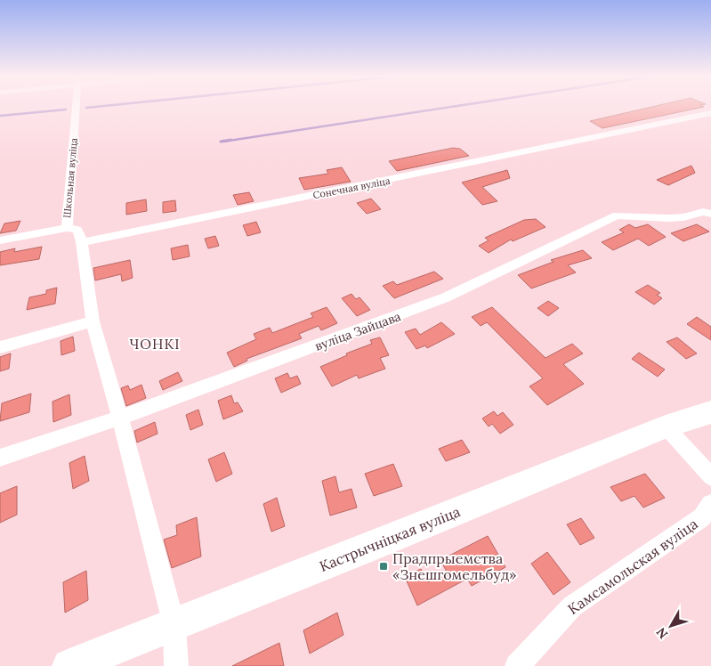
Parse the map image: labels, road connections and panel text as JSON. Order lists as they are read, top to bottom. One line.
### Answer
{"streets":{"street":["Школьная вуліца","Сонечная вуліца","вуліца Зайцава","Кастрычніцкая вуліца","Камсамольская вуліца"]},"districts":["ЧОНКІ"],"places":{"transit":["Прадпрыемства «Знешгомельбуд»"]},"north":"bottom left"}
